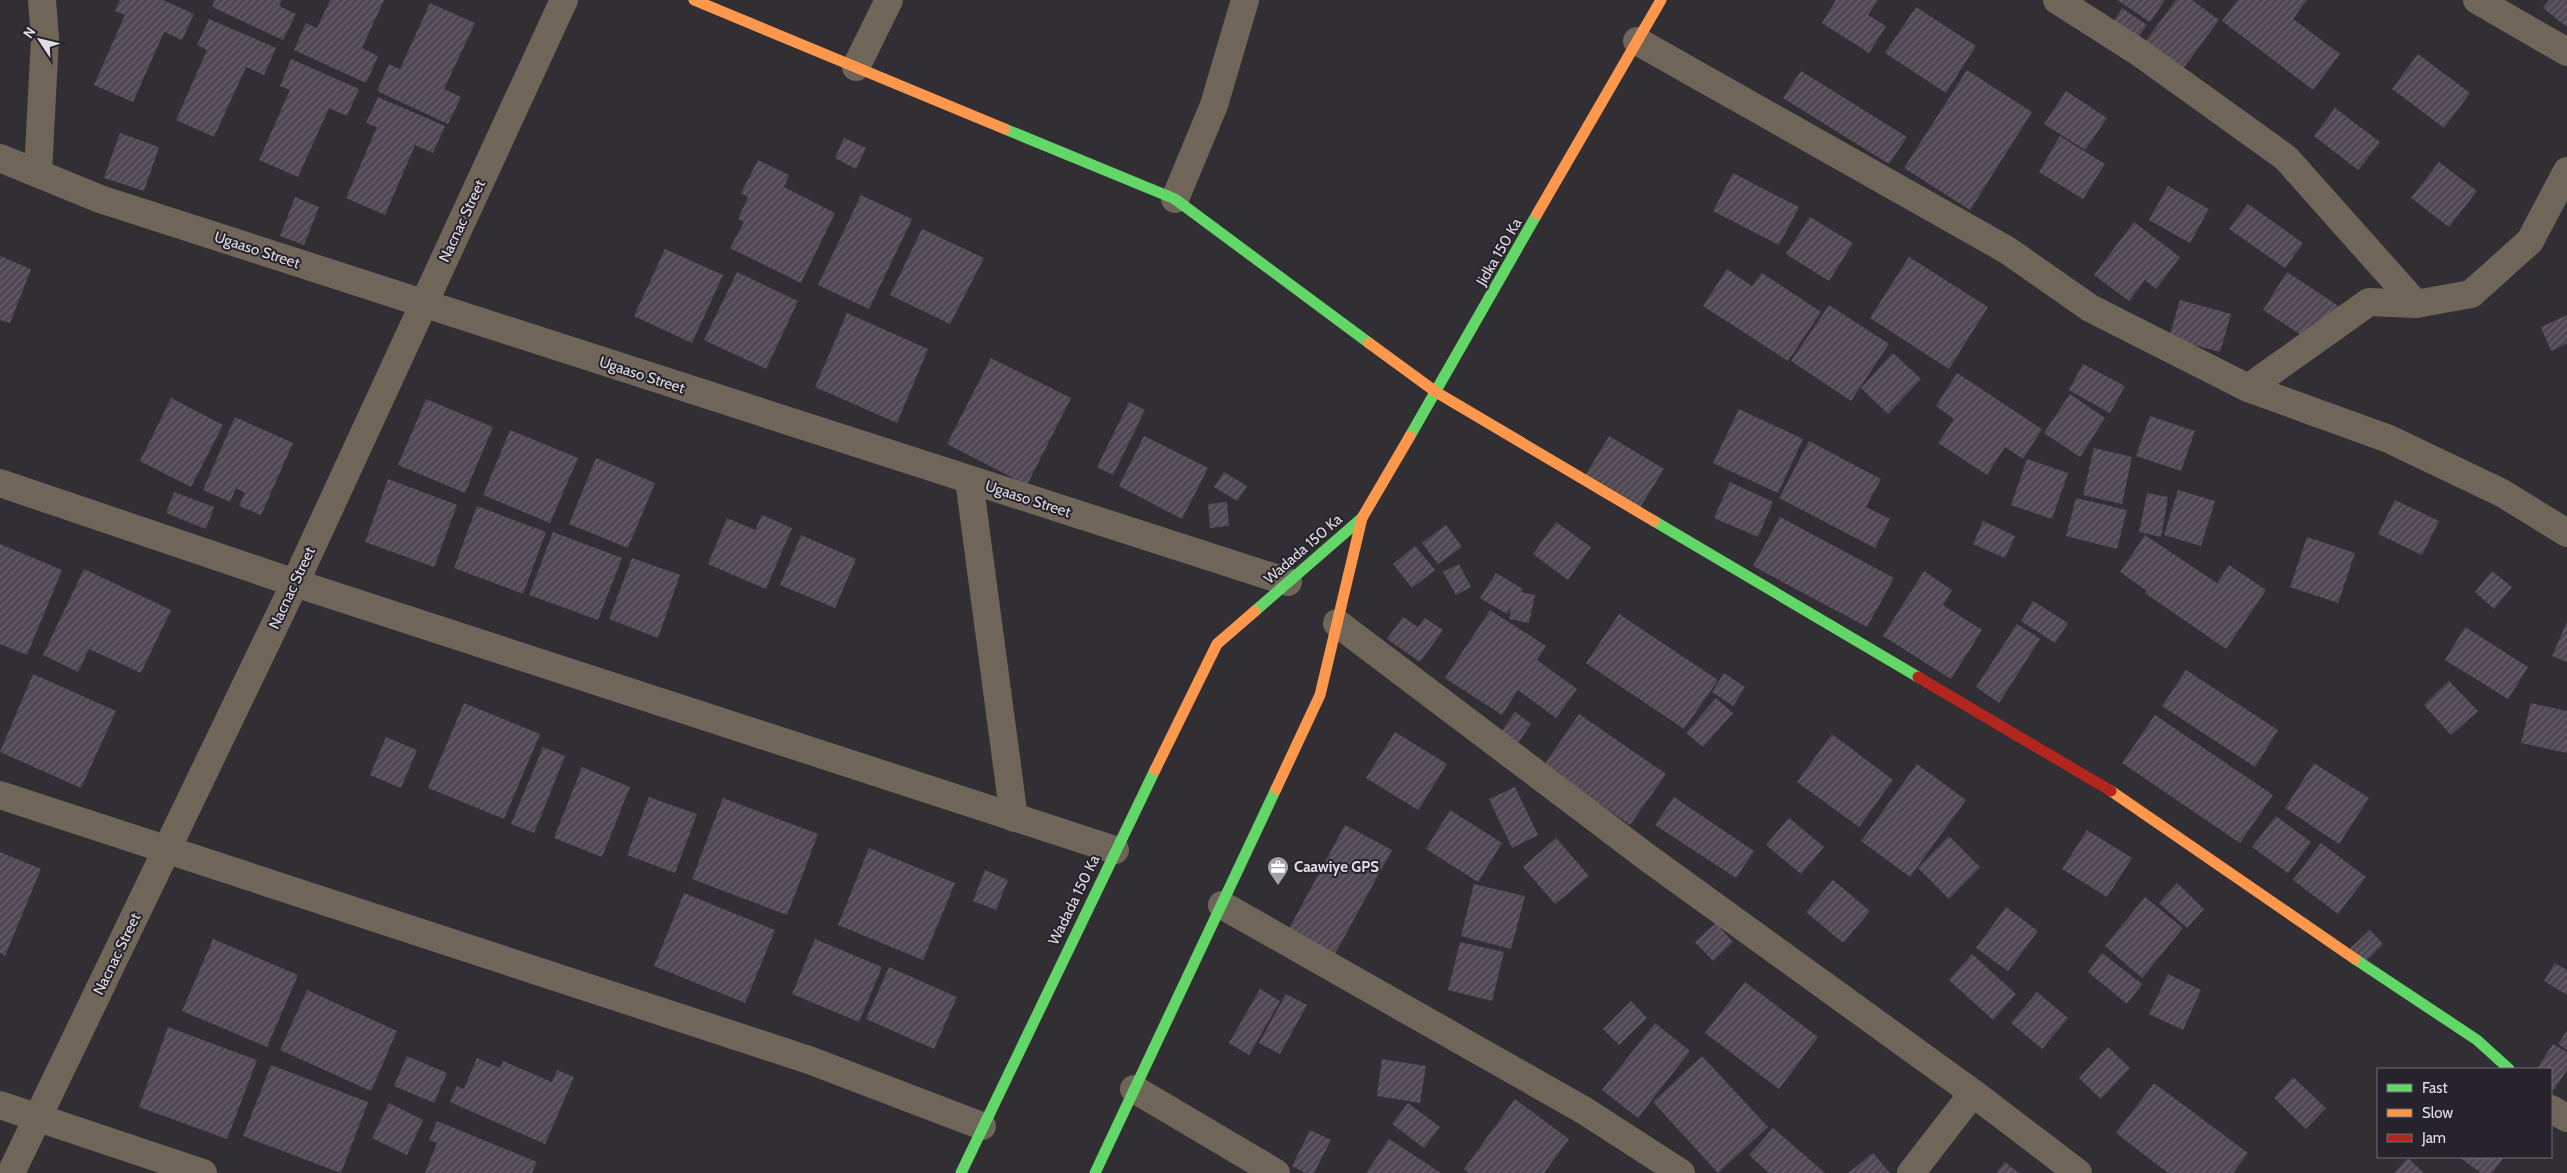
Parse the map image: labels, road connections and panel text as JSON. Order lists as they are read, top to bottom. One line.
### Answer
{"streets":{"street":["Nacnac Street","Ugaaso Street","Jidka 150 Ka","Wadada 150 Ka"]},"crossings":[["Nacnac Street","Ugaaso Street"],["Ugaaso Street","Wadada 150 Ka"],["Jidka 150 Ka","Wadada 150 Ka"]],"places":{"office":["Caawiye GPS"]},"legend":["Fast","Slow","Jam"],"north":"top left"}
